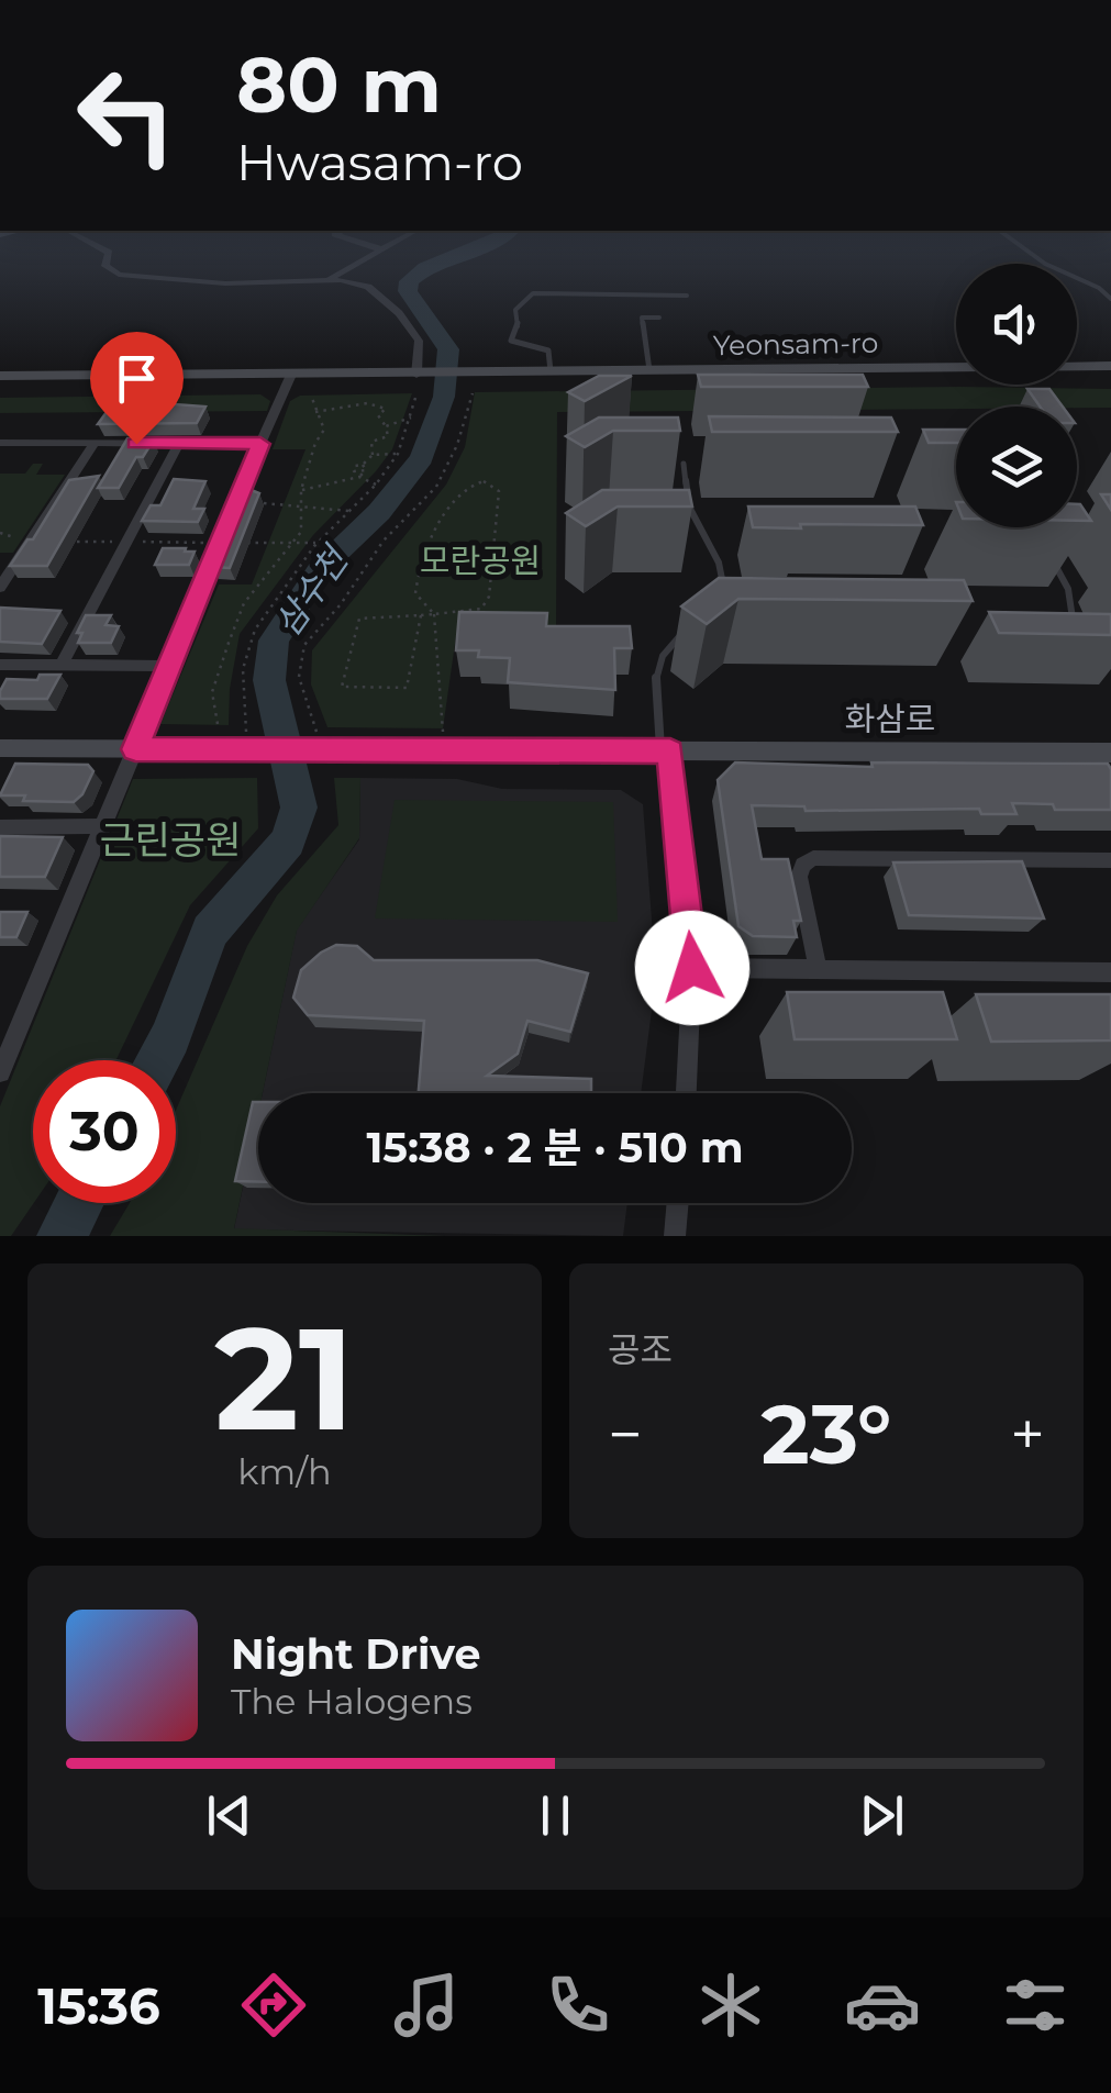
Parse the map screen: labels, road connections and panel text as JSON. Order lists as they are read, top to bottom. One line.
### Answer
{"streets":{"main road":["Yeonsam-ro","화삼로"]},"water":["삼수천"],"parks":["모란공원","근린공원"],"page":{"turn":["80 m","Hwasam-ro"],"limit":"30","trip":"15:38 · 2 분 · 510 m","tile":[["21","km/h"],"공조"],"heat":["−","23°","+"],"song":["Night Drive","The Halogens"],"tabs":"15:36"}}
